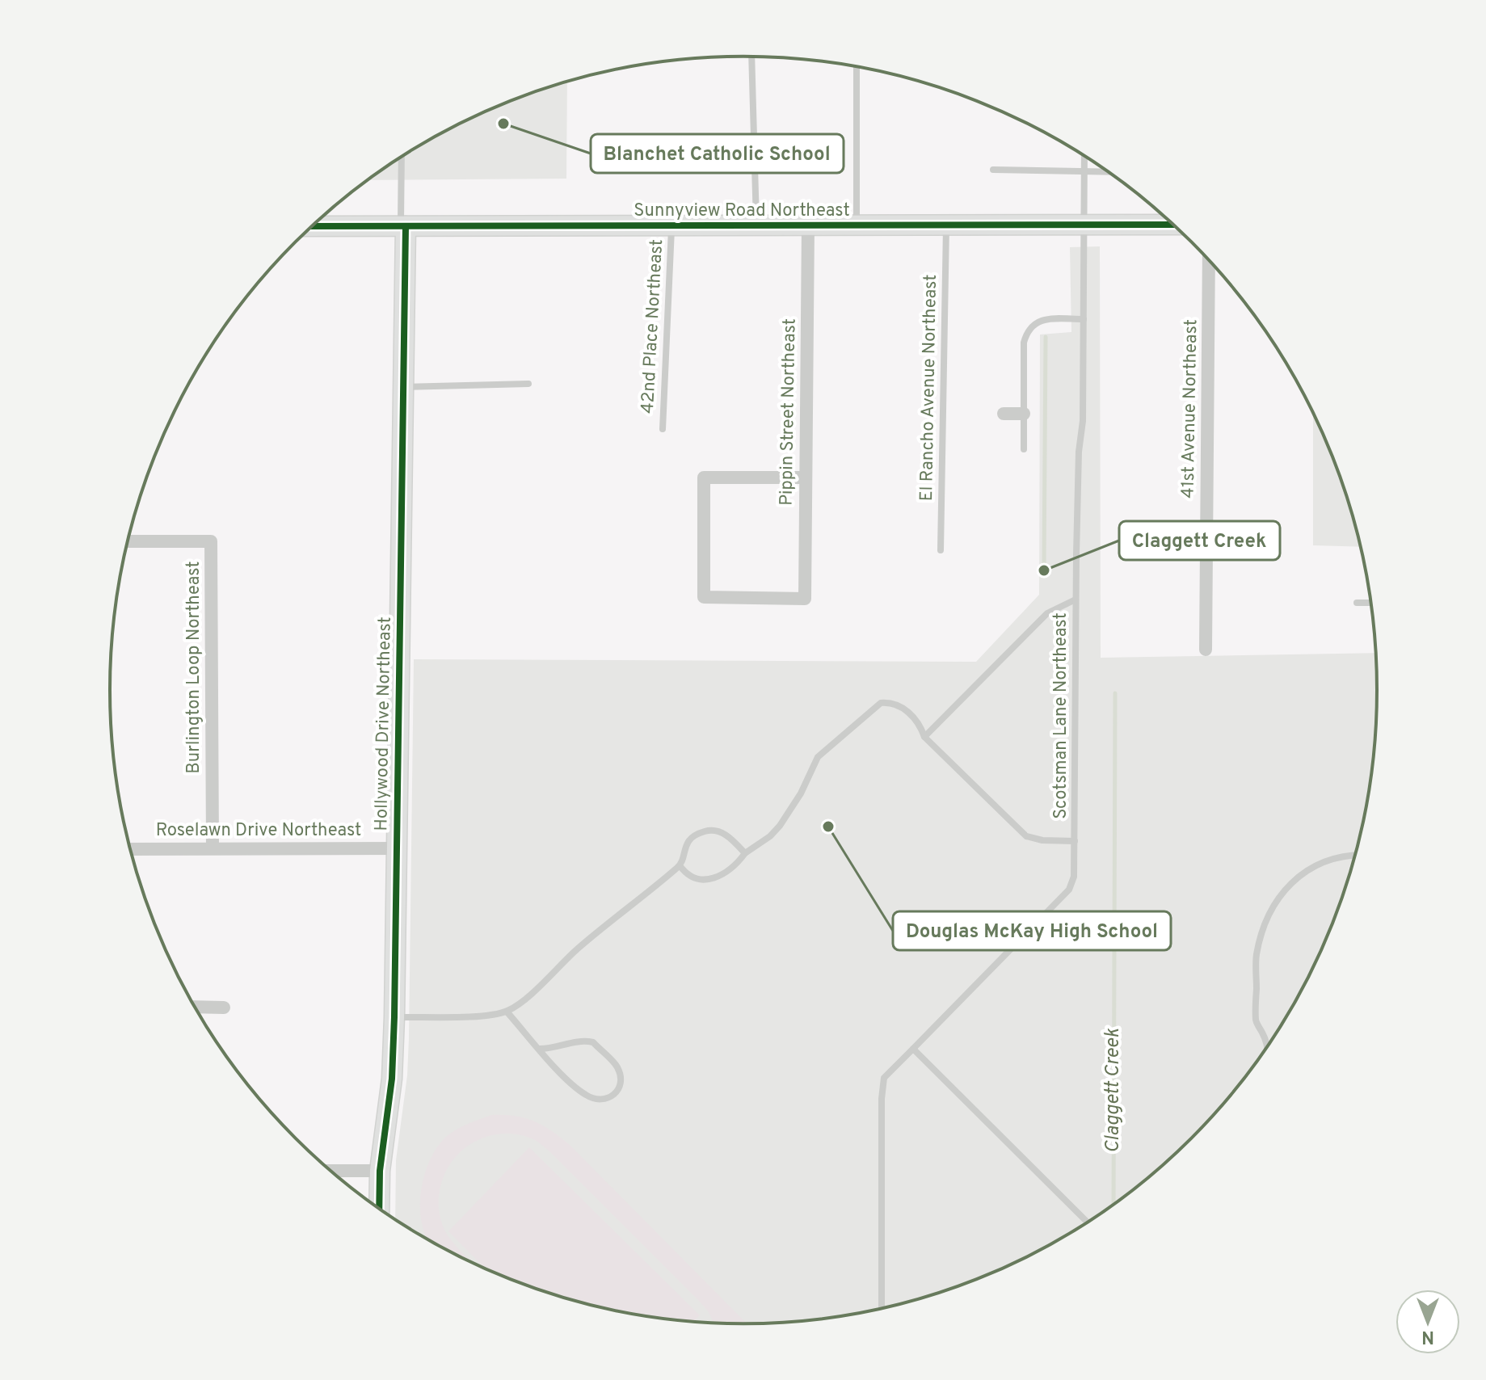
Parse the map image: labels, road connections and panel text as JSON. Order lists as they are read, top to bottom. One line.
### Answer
{"streets":{"street":["Sunnyview Road Northeast","41st Avenue Northeast","Pippin Street Northeast","Burlington Loop Northeast","Hollywood Drive Northeast","Roselawn Drive Northeast"],"lane":["42nd Place Northeast","El Rancho Avenue Northeast","Scotsman Lane Northeast"]},"crossings":[["Sunnyview Road Northeast","42nd Place Northeast"],["Sunnyview Road Northeast","El Rancho Avenue Northeast"],["Sunnyview Road Northeast","Pippin Street Northeast"],["Sunnyview Road Northeast","Scotsman Lane Northeast"],["Sunnyview Road Northeast","Hollywood Drive Northeast"],["Burlington Loop Northeast","Roselawn Drive Northeast"],["Hollywood Drive Northeast","Roselawn Drive Northeast"]],"water":["Claggett Creek"],"places":["Blanchet Catholic School","Claggett Creek","Douglas McKay High School"],"north":"bottom"}
